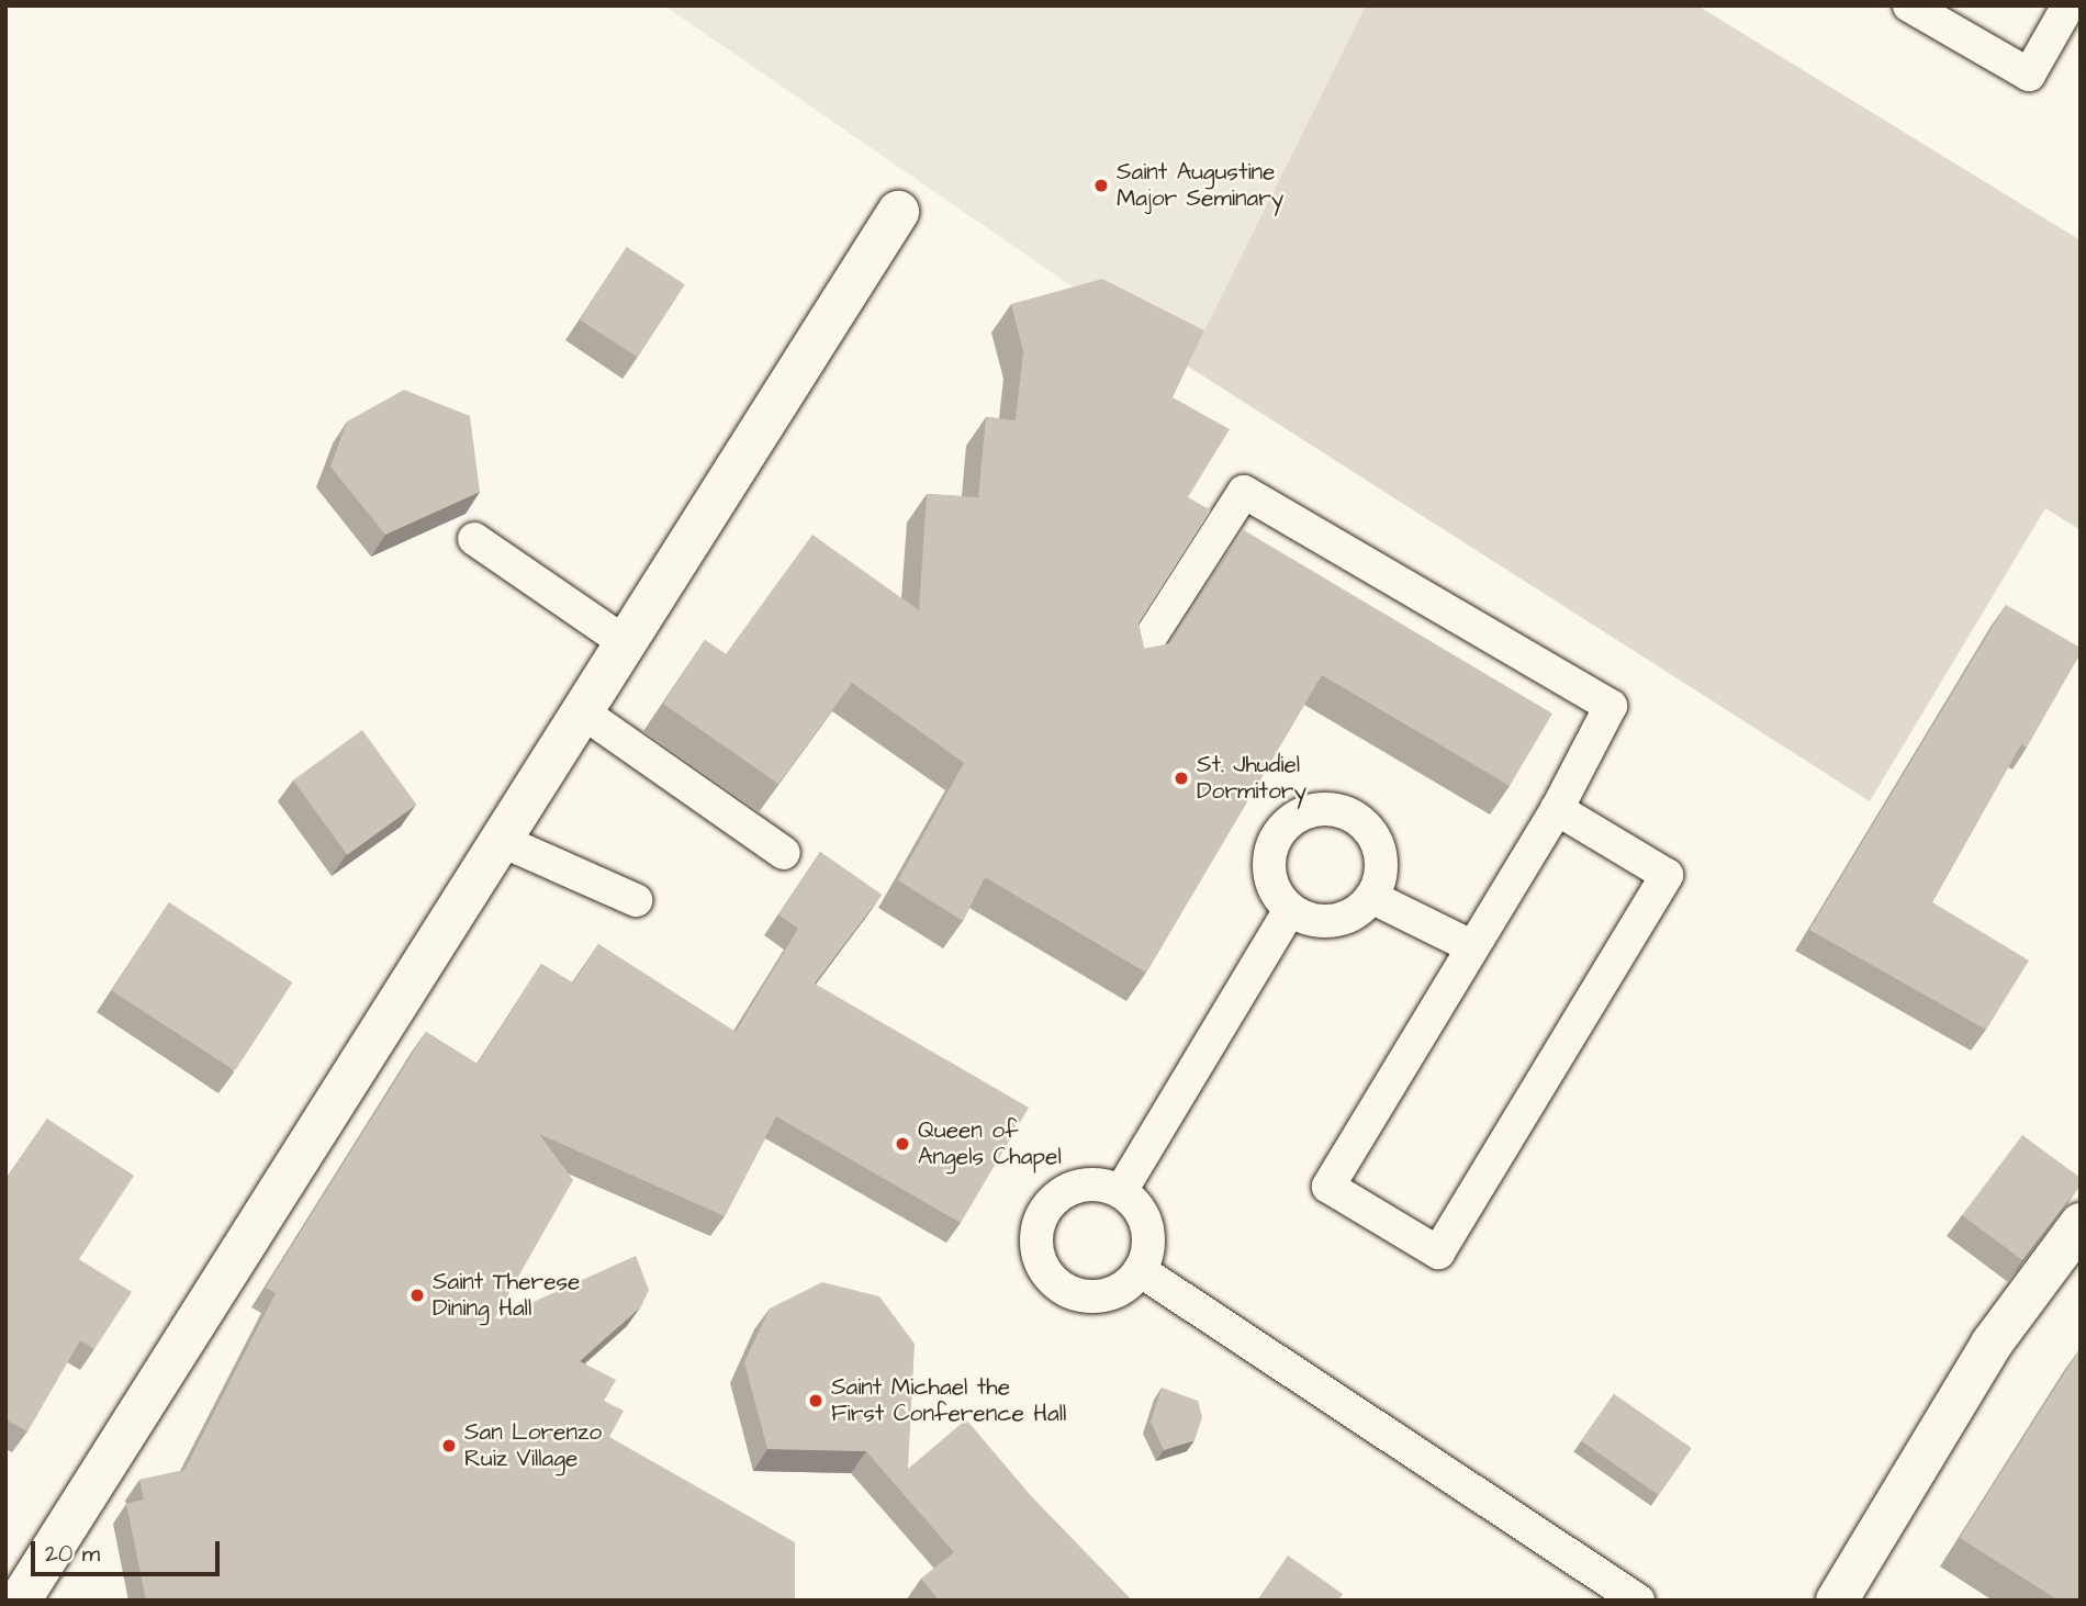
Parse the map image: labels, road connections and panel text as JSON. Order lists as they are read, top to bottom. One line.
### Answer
{"places":["Saint Augustine Major Seminary","St. Jhudiel Dormitory","Queen of Angels Chapel","Saint Therese Dining Hall","Saint Michael the First Conference Hall","San Lorenzo Ruiz Village"],"scale_bar":"20 m"}
